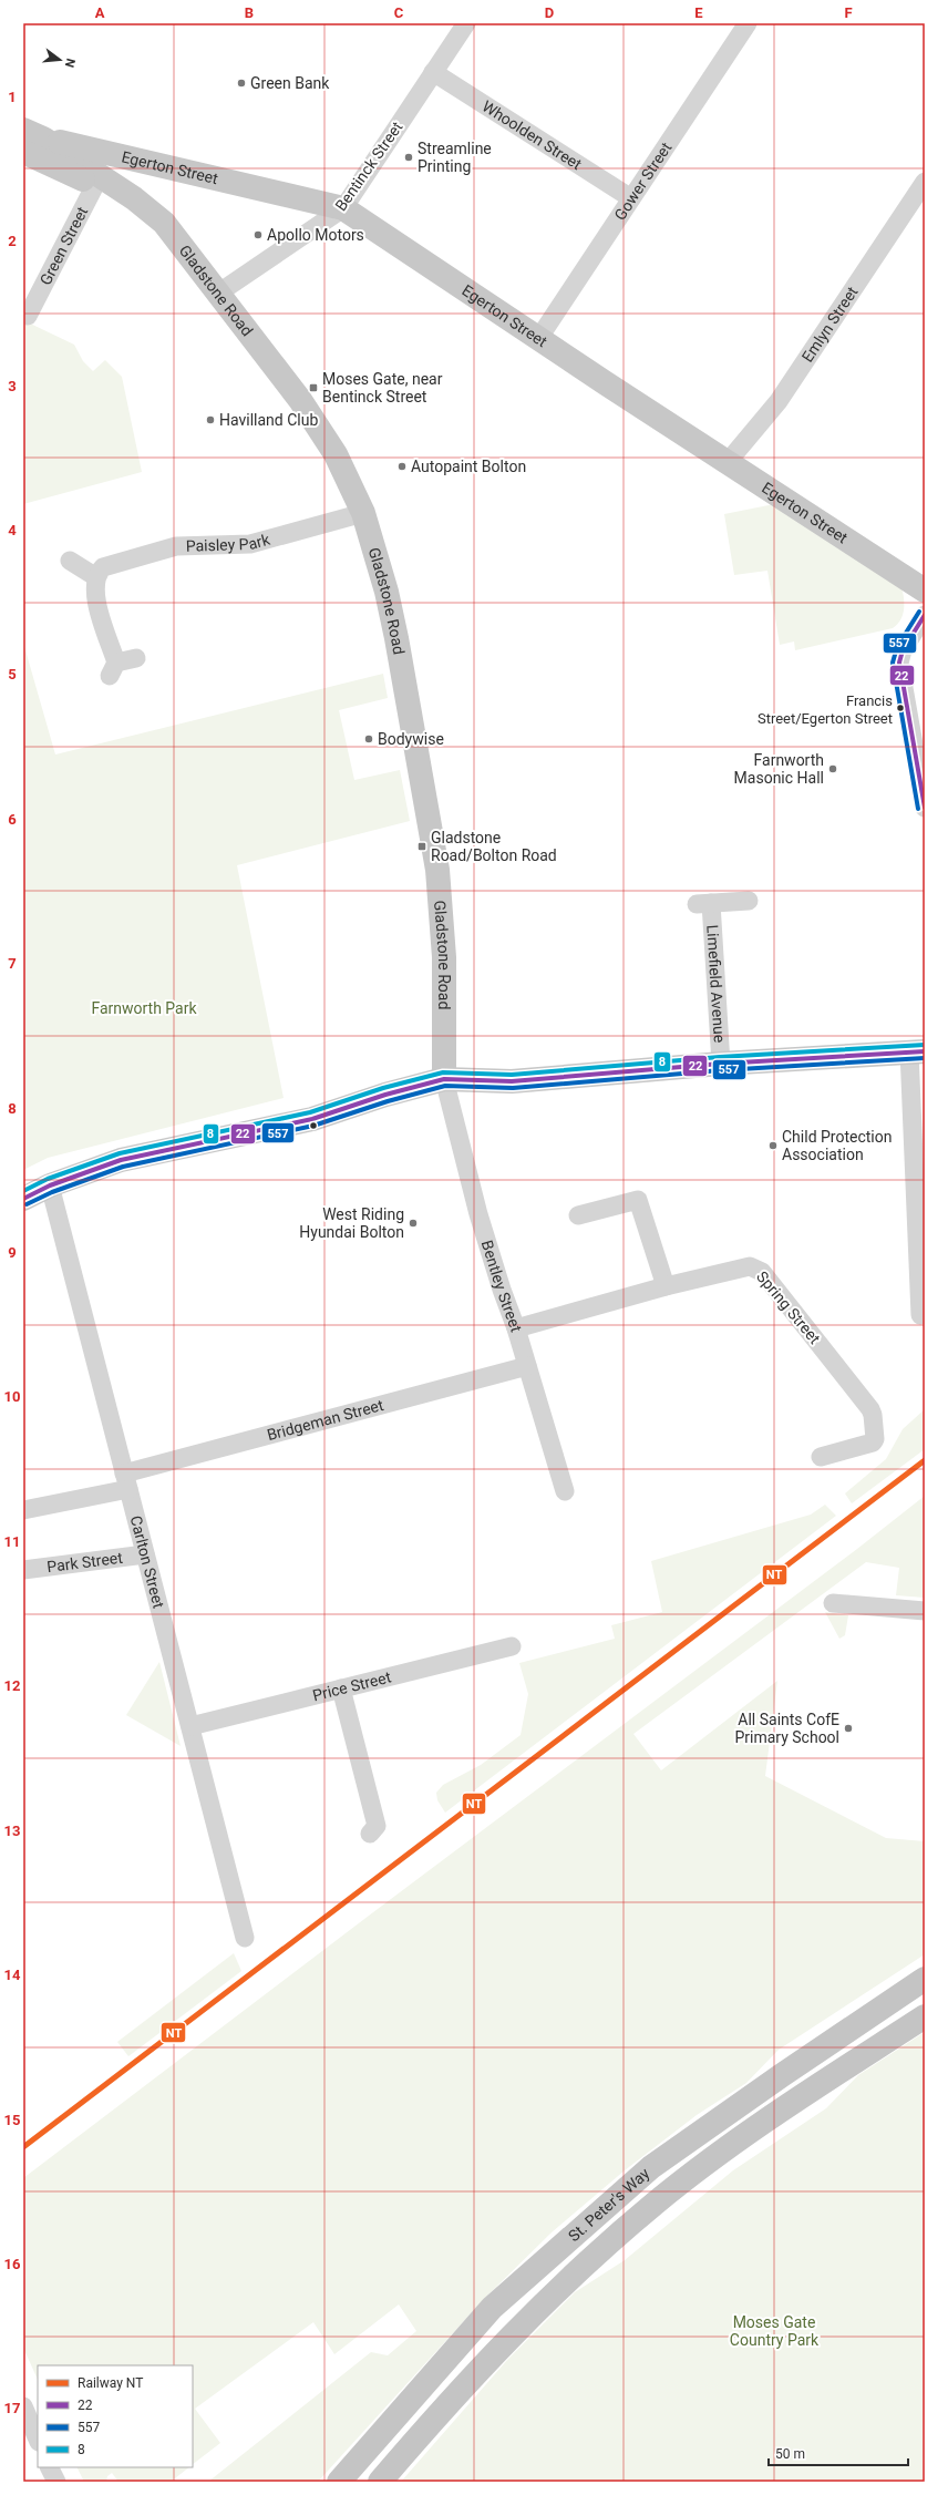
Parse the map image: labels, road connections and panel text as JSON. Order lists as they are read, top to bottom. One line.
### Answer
{"streets":{"highway":["St. Peter's Way"],"main road":["Egerton Street","Gladstone Road"],"street":["Whoolden Street","Bentinck Street","Gower Street","Green Street","Emlyn Street","Paisley Park","Limefield Avenue","Bentley Street","Spring Street","Bridgeman Street","Park Street","Carlton Street","Price Street"]},"crossings":[["Whoolden Street","Bentinck Street"],["Whoolden Street","Gower Street"],["Bentinck Street","Egerton Street"],["Bentinck Street","Gladstone Road"],["Egerton Street","Gower Street"],["Egerton Street","Gladstone Road"],["Egerton Street","Emlyn Street"],["Green Street","Gladstone Road"],["Gladstone Road","Paisley Park"],["Gladstone Road","Bentley Street"],["Bentley Street","Spring Street"],["Bentley Street","Bridgeman Street"],["Bridgeman Street","Carlton Street"],["Park Street","Carlton Street"],["Carlton Street","Price Street"]],"parks":["Farnworth Park","Moses Gate Country Park"],"places":{"other":["Green Bank","Streamline Printing","Apollo Motors","Havilland Club","Autopaint Bolton","Francis Street/Egerton Street","Bodywise","Farnworth Masonic Hall","Child Protection Association","West Riding Hyundai Bolton","All Saints CofE Primary School"],"transit":["Moses Gate, near Bentinck Street","Gladstone Road/Bolton Road"]},"lines":["transit line 557","transit line 22","transit line 8","rail line NT"],"legend":["Railway NT","22","557","8"],"scale_bar":"50 m","north":"right","grid":{"columns":["A","B","C","D","E","F"],"rows":["1","2","3","4","5","6","7","8","9","10","11","12","13","14","15","16","17"]}}
